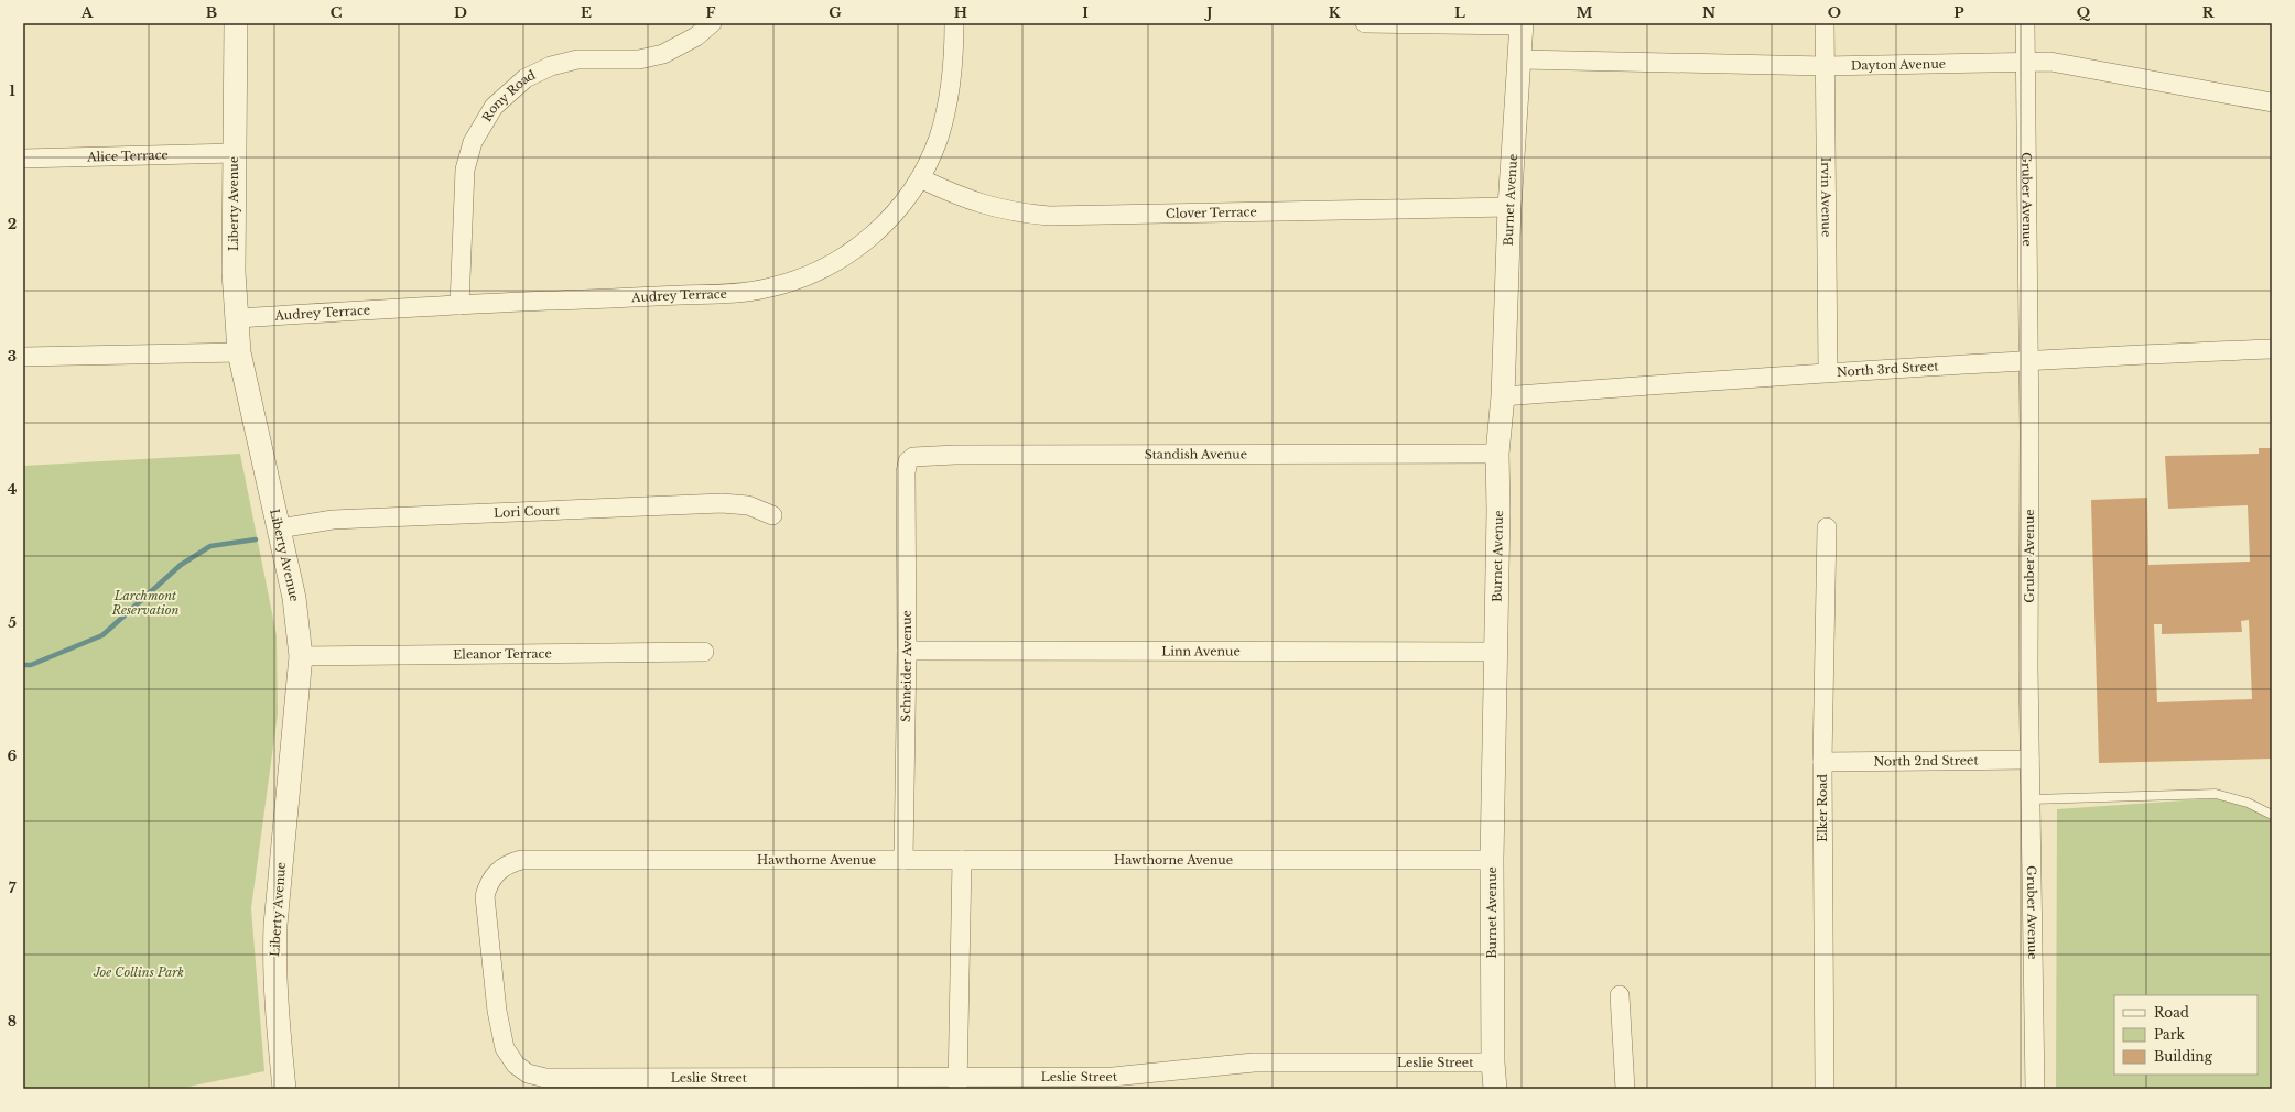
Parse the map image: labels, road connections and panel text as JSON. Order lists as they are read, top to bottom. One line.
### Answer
{"streets":{"street":["Dayton Avenue","Rony Road","Alice Terrace","Irvin Avenue","Burnet Avenue","Gruber Avenue","Liberty Avenue","Clover Terrace","Audrey Terrace","North 3rd Street","Standish Avenue","Lori Court","Linn Avenue","Eleanor Terrace","Schneider Avenue","North 2nd Street","Elker Road","Hawthorne Avenue","Leslie Street"]},"crossings":[["Dayton Avenue","Irvin Avenue"],["Dayton Avenue","Burnet Avenue"],["Dayton Avenue","Gruber Avenue"],["Rony Road","Audrey Terrace"],["Alice Terrace","Liberty Avenue"],["Irvin Avenue","North 3rd Street"],["Burnet Avenue","Clover Terrace"],["Burnet Avenue","North 3rd Street"],["Burnet Avenue","Standish Avenue"],["Burnet Avenue","Linn Avenue"],["Burnet Avenue","Hawthorne Avenue"],["Burnet Avenue","Leslie Street"],["Gruber Avenue","North 3rd Street"],["Gruber Avenue","North 2nd Street"],["Liberty Avenue","Audrey Terrace"],["Liberty Avenue","Lori Court"],["Liberty Avenue","Eleanor Terrace"],["Clover Terrace","Audrey Terrace"],["Standish Avenue","Schneider Avenue"],["Linn Avenue","Schneider Avenue"],["Schneider Avenue","Hawthorne Avenue"],["North 2nd Street","Elker Road"],["Hawthorne Avenue","Leslie Street"]],"parks":["Larchmont Reservation","Joe Collins Park"],"legend":["Road","Park","Building"],"grid":{"columns":["A","B","C","D","E","F","G","H","I","J","K","L","M","N","O","P","Q","R"],"rows":["1","2","3","4","5","6","7","8"]}}
